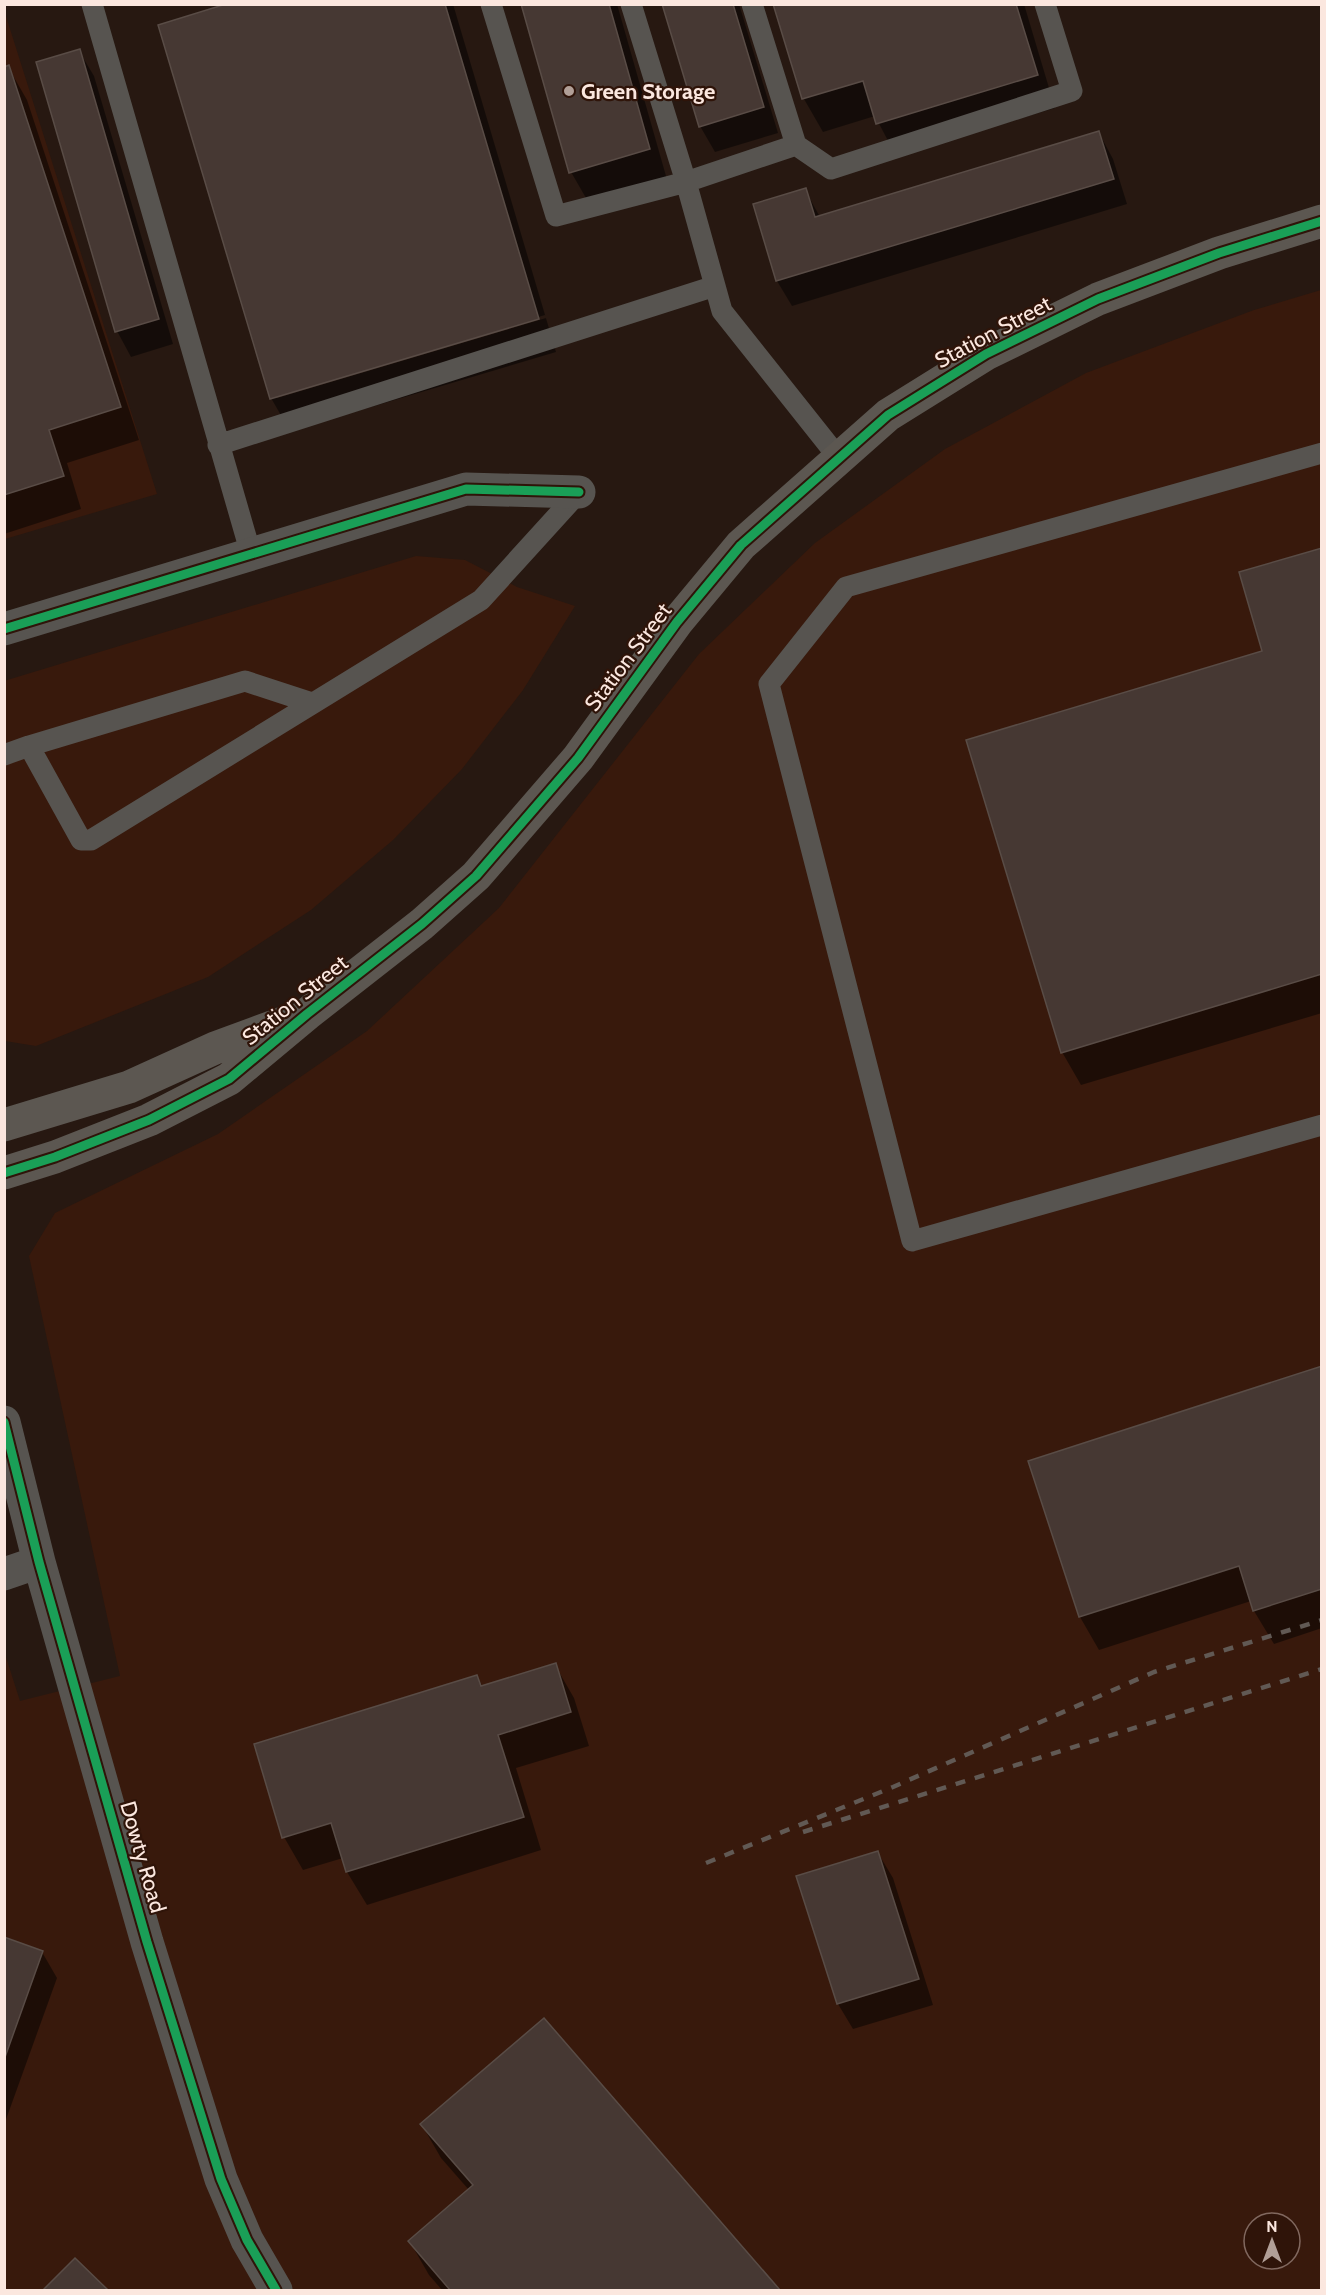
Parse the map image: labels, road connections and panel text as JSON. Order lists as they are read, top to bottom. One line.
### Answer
{"streets":{"street":["Station Street","Dowty Road"]},"places":["Green Storage"],"north":"top"}
